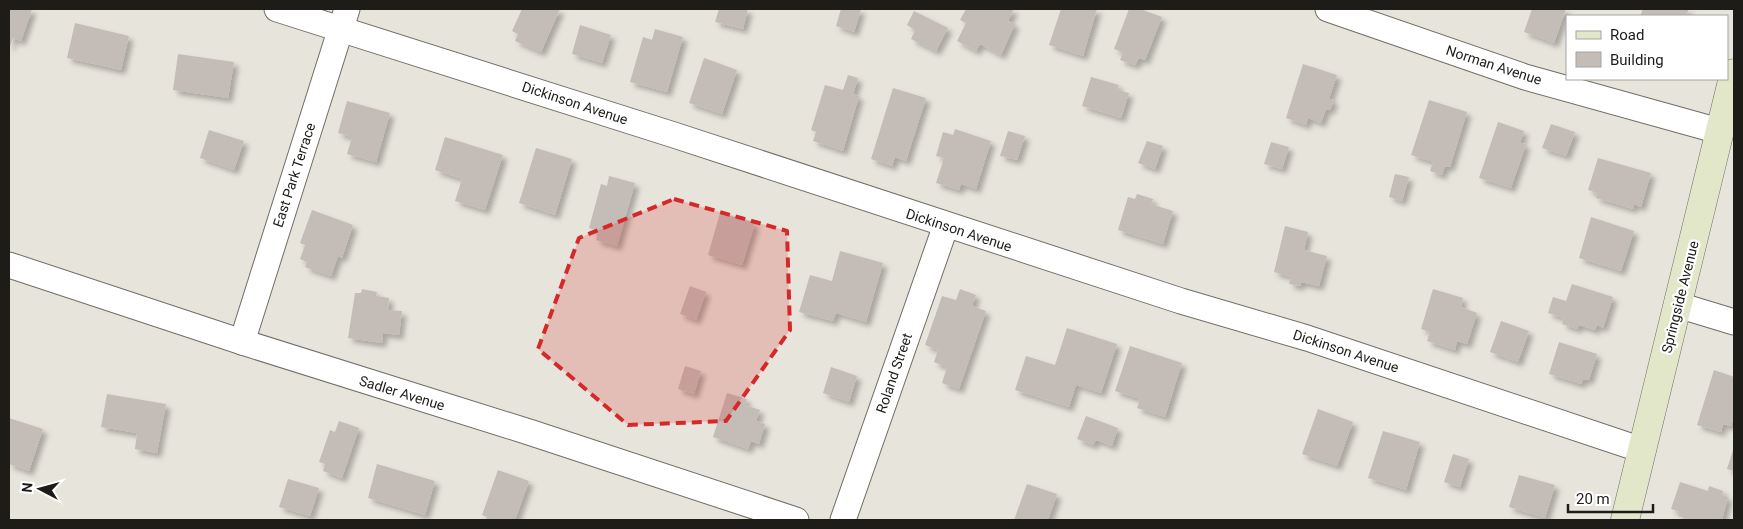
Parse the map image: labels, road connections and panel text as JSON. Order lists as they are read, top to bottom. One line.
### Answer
{"streets":{"street":["Norman Avenue","Dickinson Avenue","East Park Terrace","Springside Avenue","Roland Street","Sadler Avenue"]},"crossings":[["Norman Avenue","Springside Avenue"],["Dickinson Avenue","East Park Terrace"],["Dickinson Avenue","Springside Avenue"],["Dickinson Avenue","Roland Street"],["East Park Terrace","Sadler Avenue"]],"legend":["Road","Building"],"scale_bar":"20 m","north":"left"}
